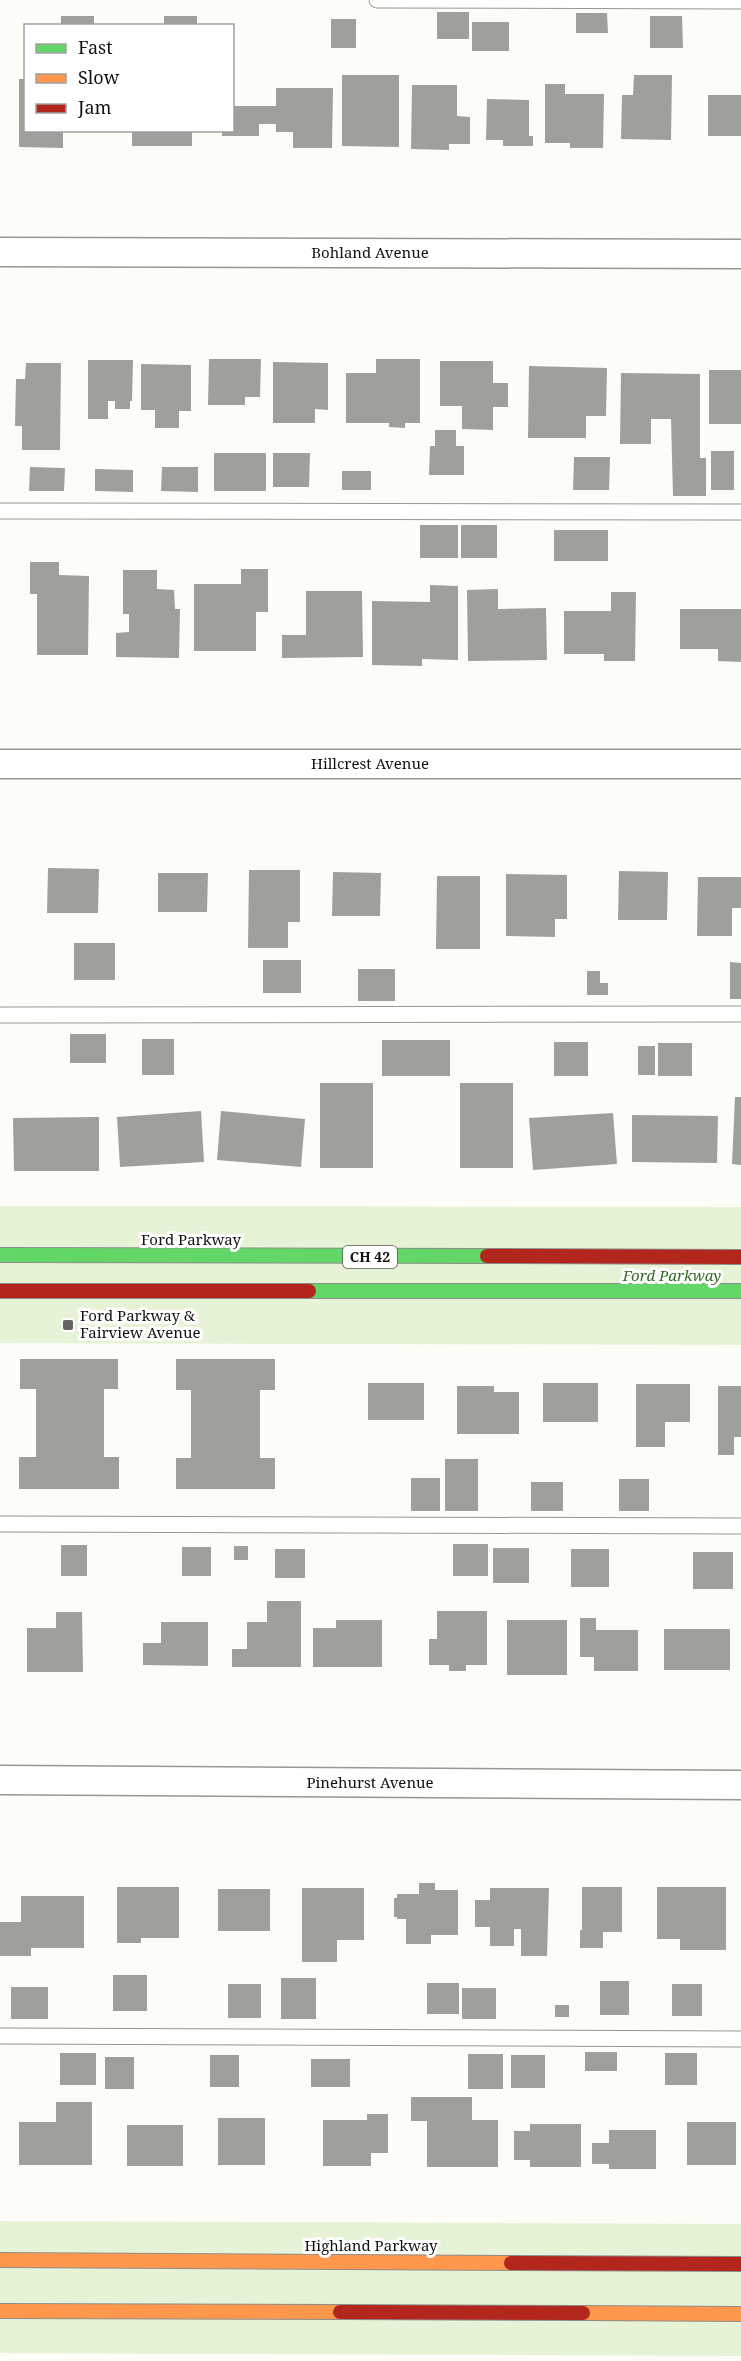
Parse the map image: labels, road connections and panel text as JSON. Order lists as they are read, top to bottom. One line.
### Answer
{"streets":{"main road":["Ford Parkway","CH 42","Highland Parkway"],"street":["Bohland Avenue","Hillcrest Avenue","Pinehurst Avenue"]},"parks":["Ford Parkway"],"places":{"transit":["Ford Parkway & Fairview Avenue"]},"legend":["Fast","Slow","Jam"]}
